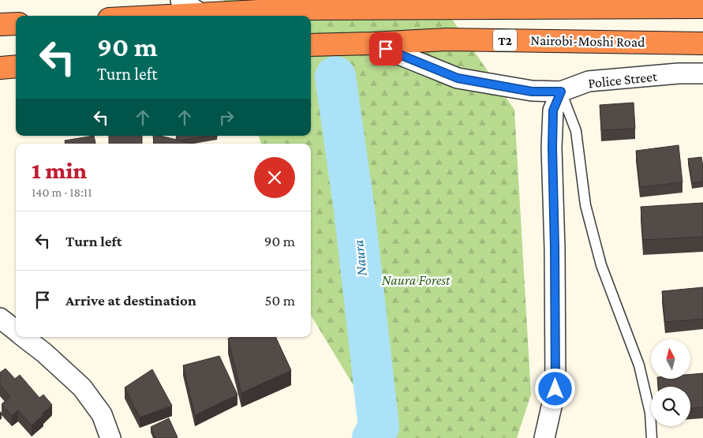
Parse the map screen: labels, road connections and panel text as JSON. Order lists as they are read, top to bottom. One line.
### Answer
{"streets":{"highway":["T2","Nairobi-Moshi Road"],"street":["Police Street"]},"water":["Naura"],"parks":["Naura Forest"],"north":"top","page":{"turn":["90 m","Turn left"],"heading":["1 min","140 m · 18:11"],"list":[{"name":"Turn left","value":"90 m"},{"name":"Arrive at destination","value":"50 m"}]}}
